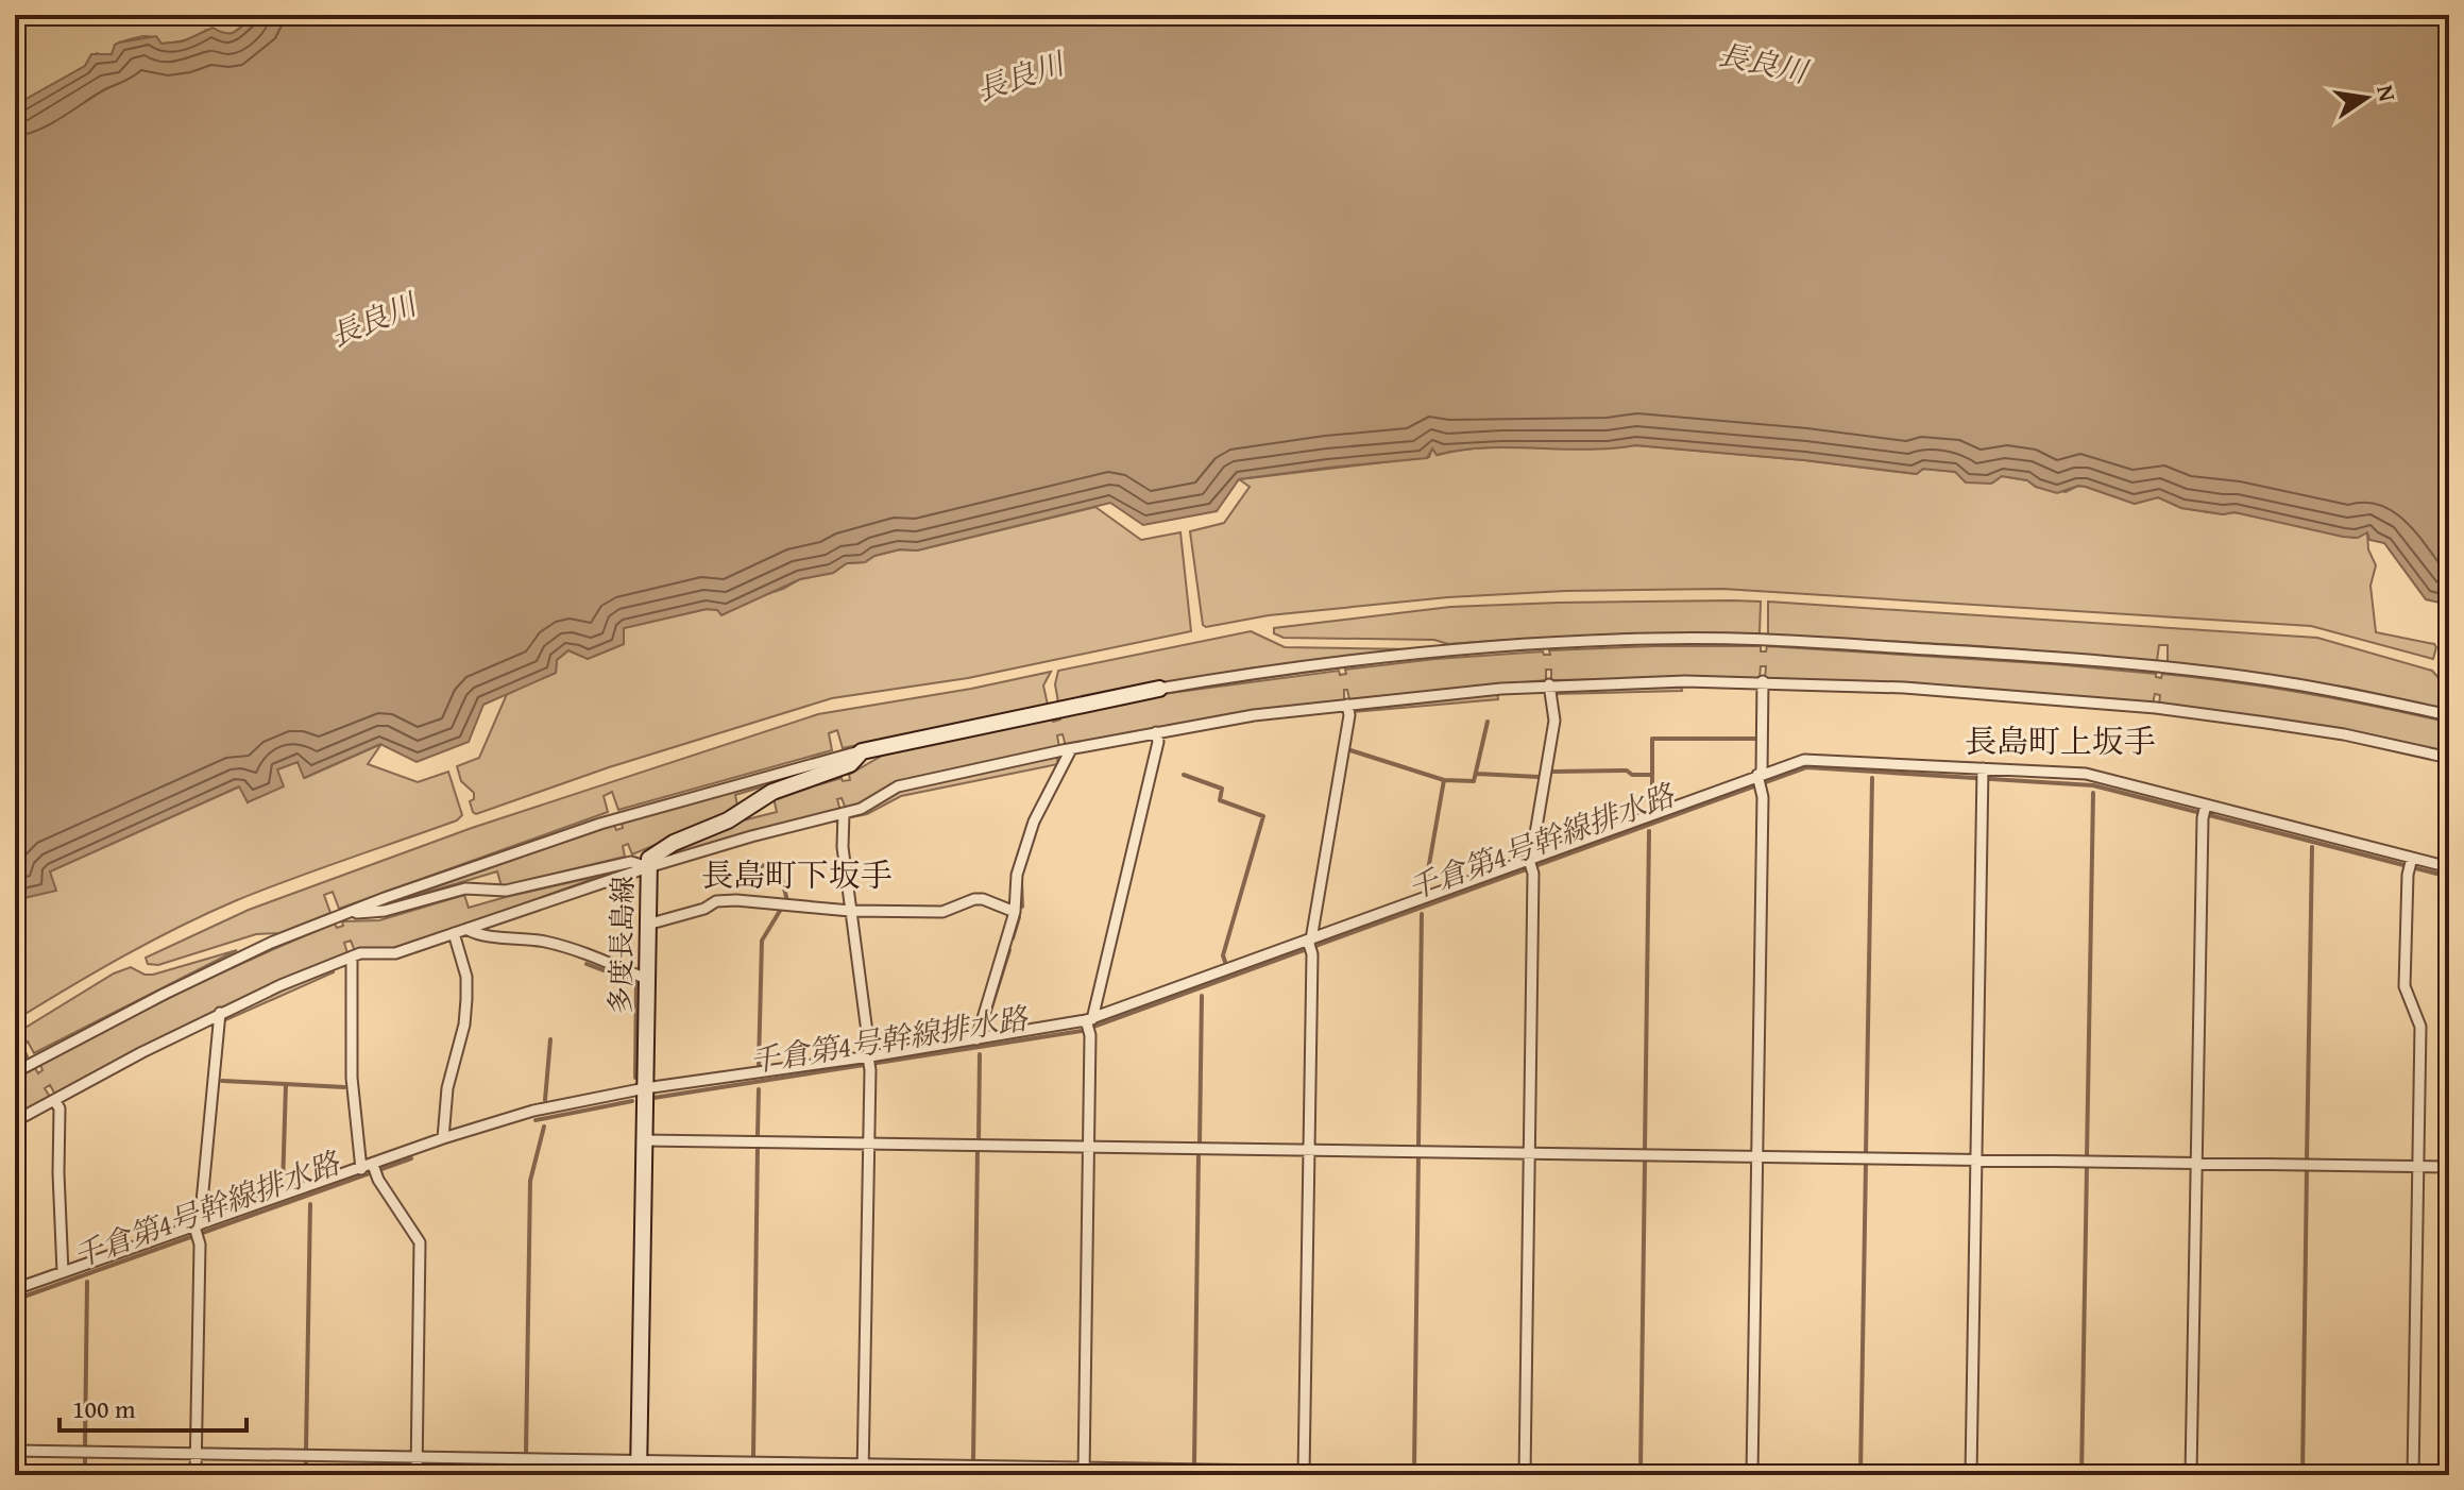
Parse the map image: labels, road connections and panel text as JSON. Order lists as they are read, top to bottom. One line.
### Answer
{"streets":{"main road":["多度長島線"]},"districts":["長島町上坂手","長島町下坂手"],"water":["長良川","千倉第4号幹線排水路"],"scale_bar":"100 m","north":"right"}
